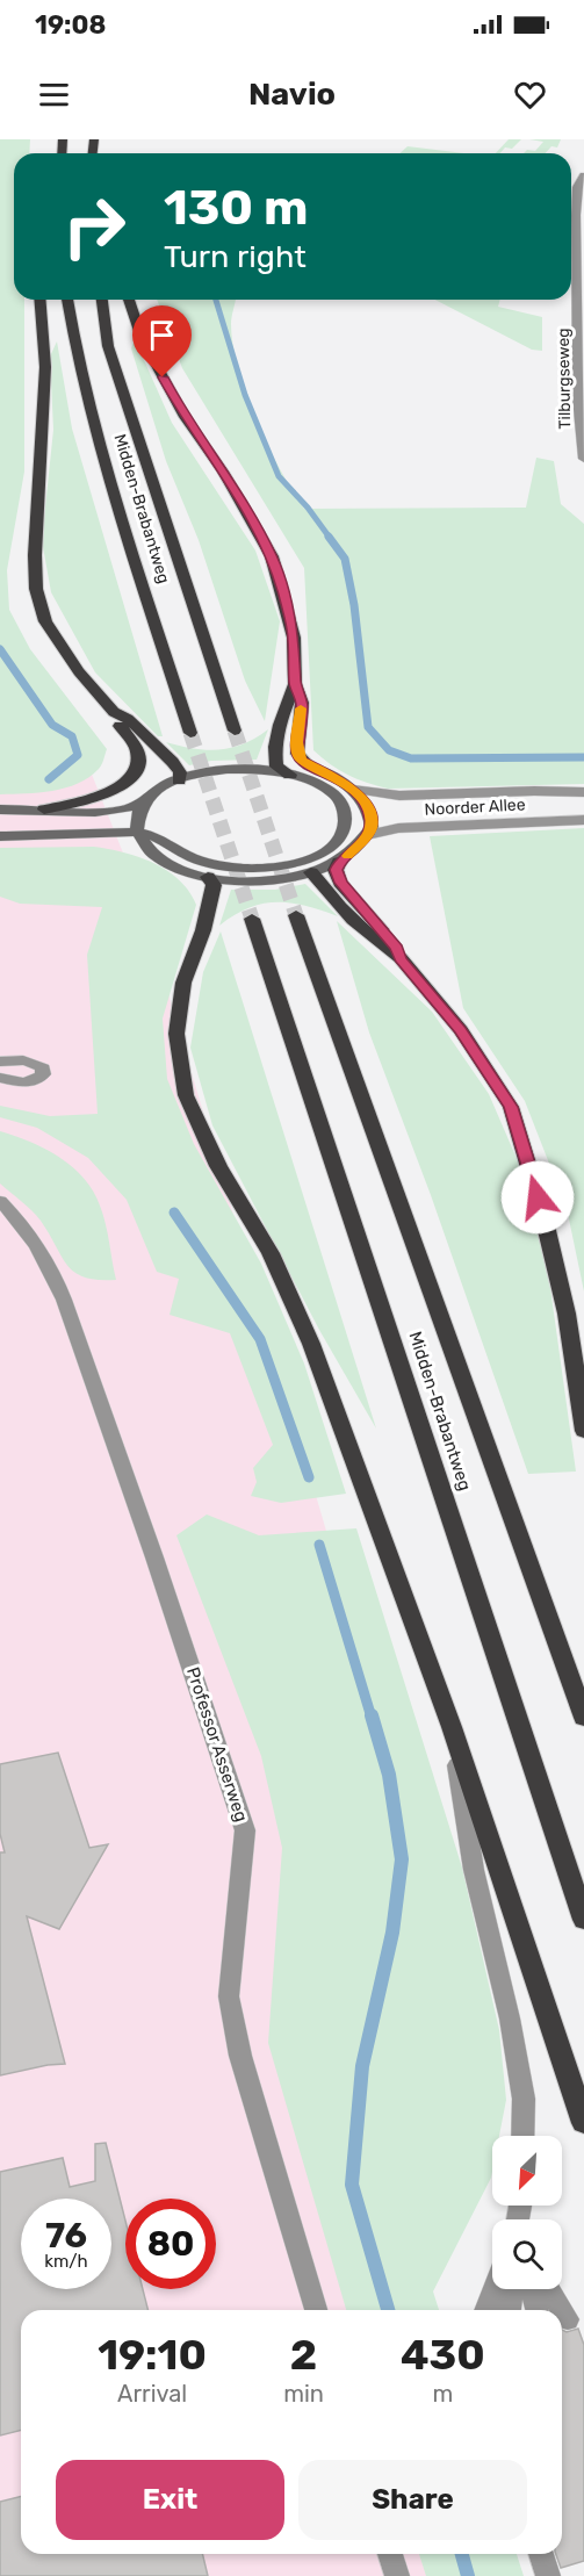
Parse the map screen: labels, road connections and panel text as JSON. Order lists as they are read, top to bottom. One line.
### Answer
{"streets":{"highway":["Midden-Brabantweg"],"street":["Tilburgseweg","Noorder Allee","Professor Asserweg"]},"north":"bottom left","page":{"status":"19:08","header":"Navio","turn":["130 m","Turn right"],"speed":"76 km/h","limit":"80","eta":["19:10","Arrival","2","min","430","m"],"buttons":["Exit","Share"]}}
